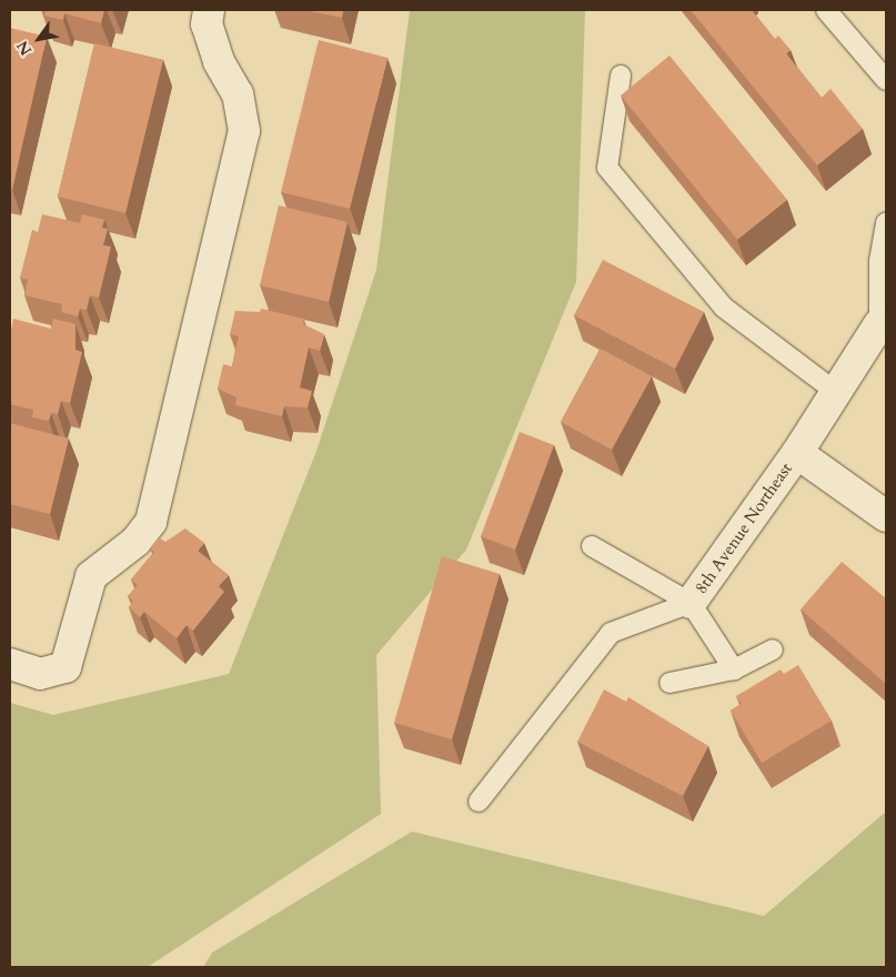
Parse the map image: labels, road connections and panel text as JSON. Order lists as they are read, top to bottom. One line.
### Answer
{"streets":{"street":["8th Avenue Northeast"]},"north":"bottom left"}
